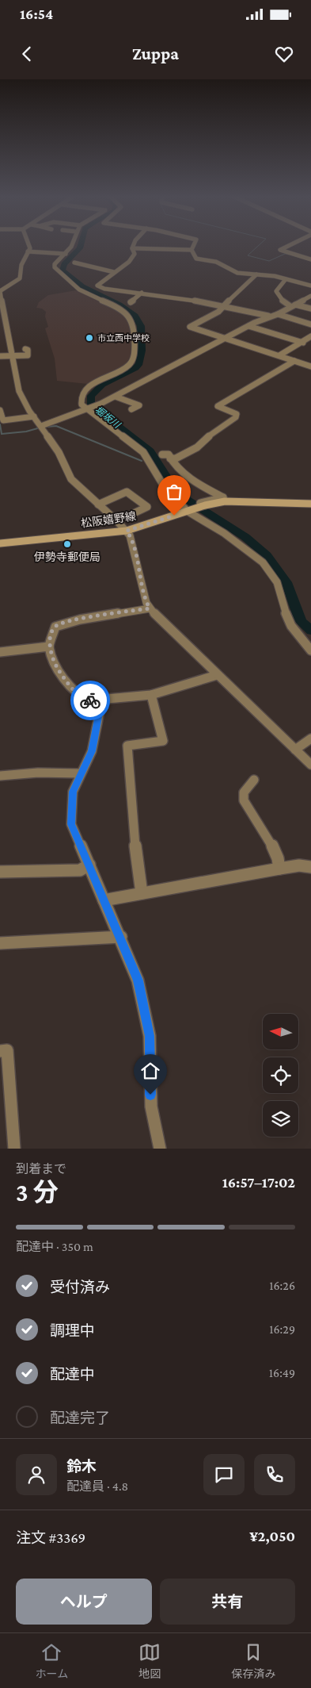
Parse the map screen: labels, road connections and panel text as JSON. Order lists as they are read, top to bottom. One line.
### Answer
{"streets":{"main road":["松阪嬉野線"]},"water":["堀坂川"],"places":["市立西中学校","伊勢寺郵便局"],"north":"left","page":{"status":"16:54","header":"Zuppa","heading":["3 分","到着まで","16:57–17:02"],"panel":["鈴木","配達員 · 4.8","注文 #3369","¥2,050"],"bar":"配達中 · 350 m","list":[["受付済み","16:26"],["調理中","16:29"],["配達中","16:49"],"配達完了"],"buttons":["ヘルプ","共有"],"tabs":["ホーム","地図","保存済み"]}}
